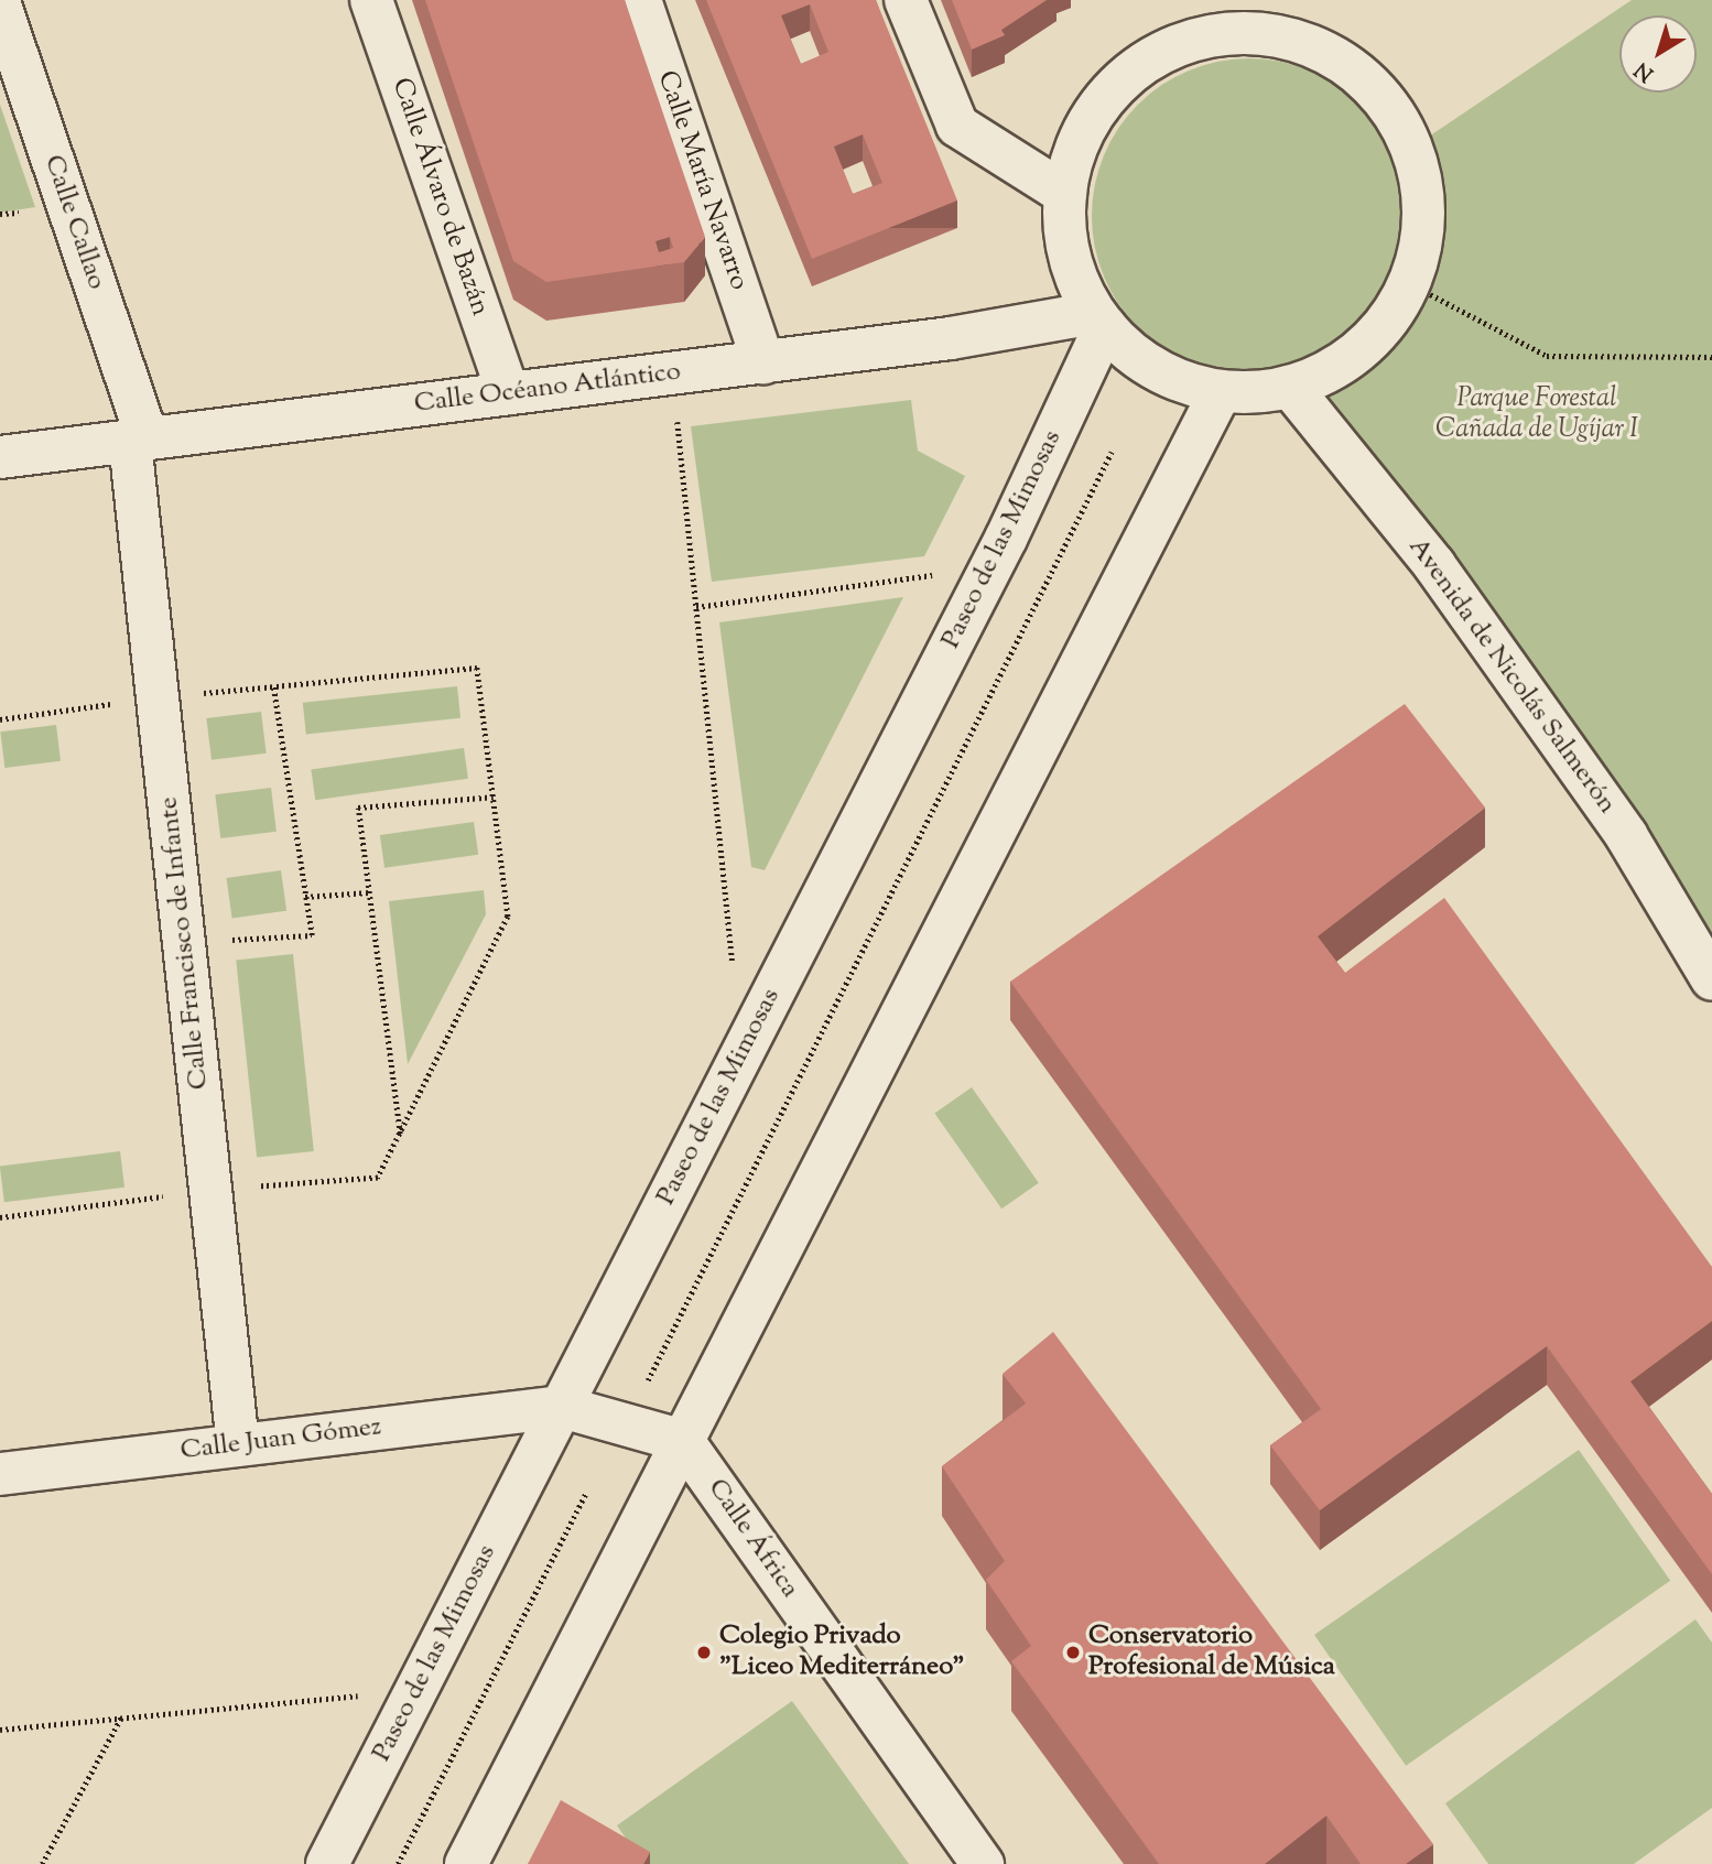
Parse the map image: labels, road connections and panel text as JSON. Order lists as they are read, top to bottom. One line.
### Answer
{"streets":{"street":["Calle María Navarro","Calle Álvaro de Bazán","Calle Callao","Calle Océano Atlántico","Paseo de las Mimosas","Avenida de Nicolás Salmerón","Calle Francisco de Infante","Calle Juan Gómez","Calle África"]},"crossings":[["Calle María Navarro","Calle Océano Atlántico"],["Calle Álvaro de Bazán","Calle Océano Atlántico"],["Calle Callao","Calle Océano Atlántico"],["Calle Callao","Calle Francisco de Infante"],["Calle Océano Atlántico","Paseo de las Mimosas"],["Calle Océano Atlántico","Calle Francisco de Infante"],["Paseo de las Mimosas","Calle Juan Gómez"],["Calle Francisco de Infante","Calle Juan Gómez"]],"parks":["Parque Forestal Cañada de Ugíjar I"],"places":["Colegio Privado \"Liceo Mediterráneo\"","Conservatorio Profesional de Música"],"north":"bottom left"}
